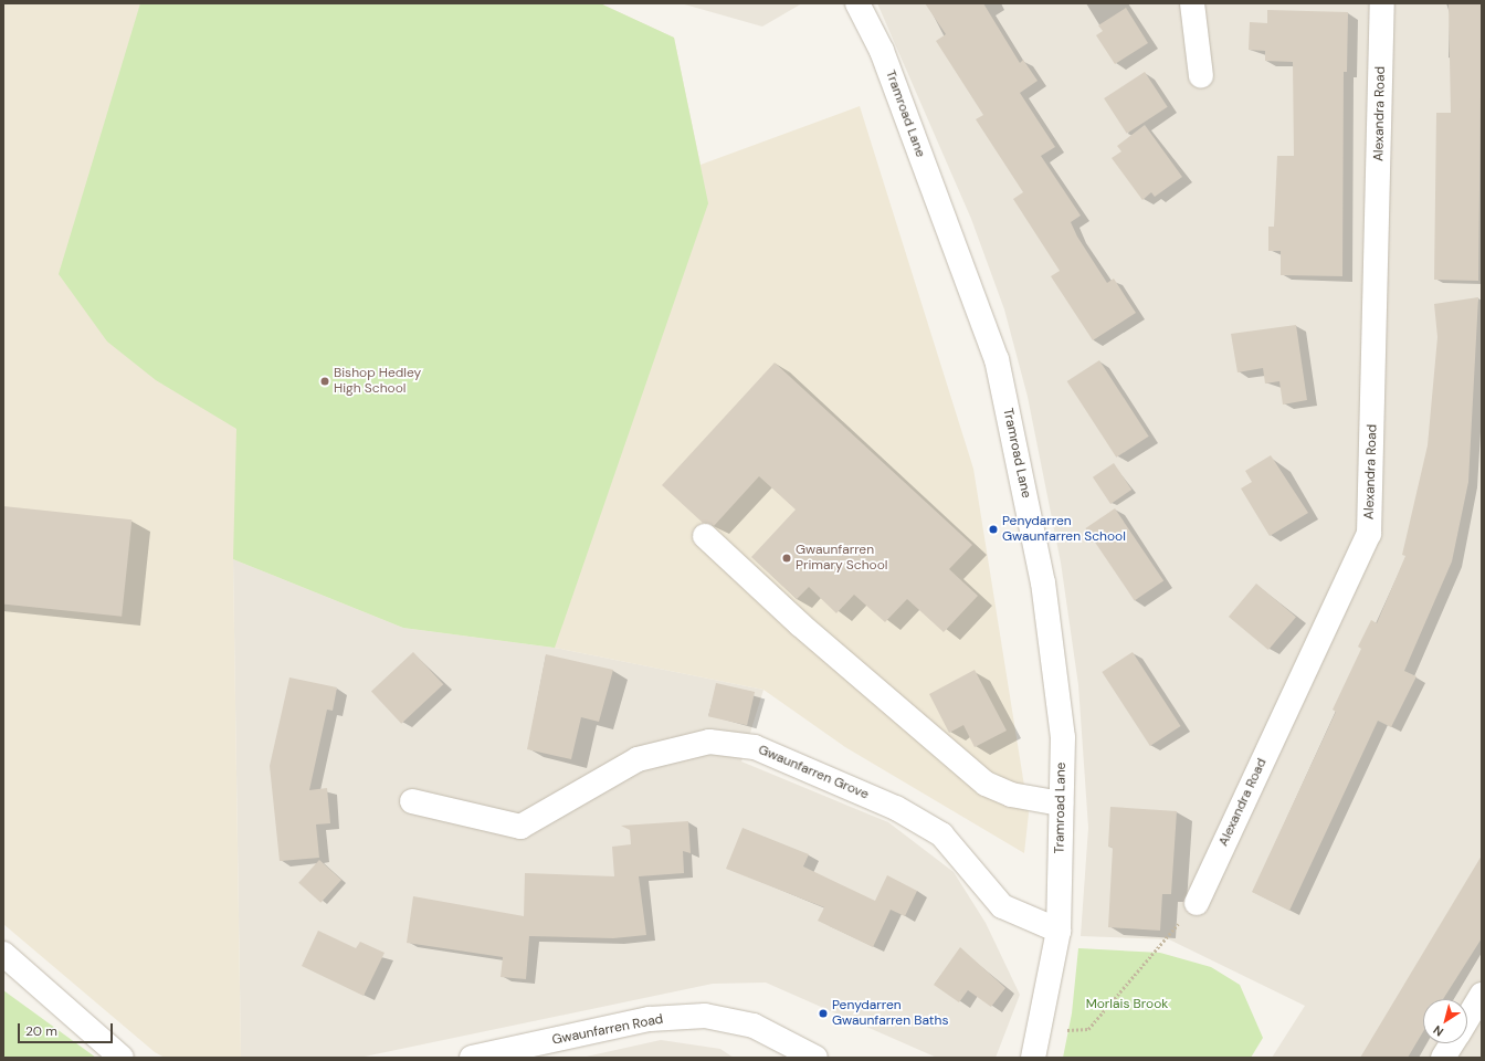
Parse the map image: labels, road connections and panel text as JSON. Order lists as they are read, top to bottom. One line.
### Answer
{"streets":{"street":["Tramroad Lane","Alexandra Road","Gwaunfarren Grove","Gwaunfarren Road"]},"crossings":[["Tramroad Lane","Gwaunfarren Grove"]],"parks":["Morlais Brook"],"places":["Bishop Hedley High School","Penydarren Gwaunfarren School","Gwaunfarren Primary School","Penydarren Gwaunfarren Baths"],"scale_bar":"20 m","north":"bottom left"}
